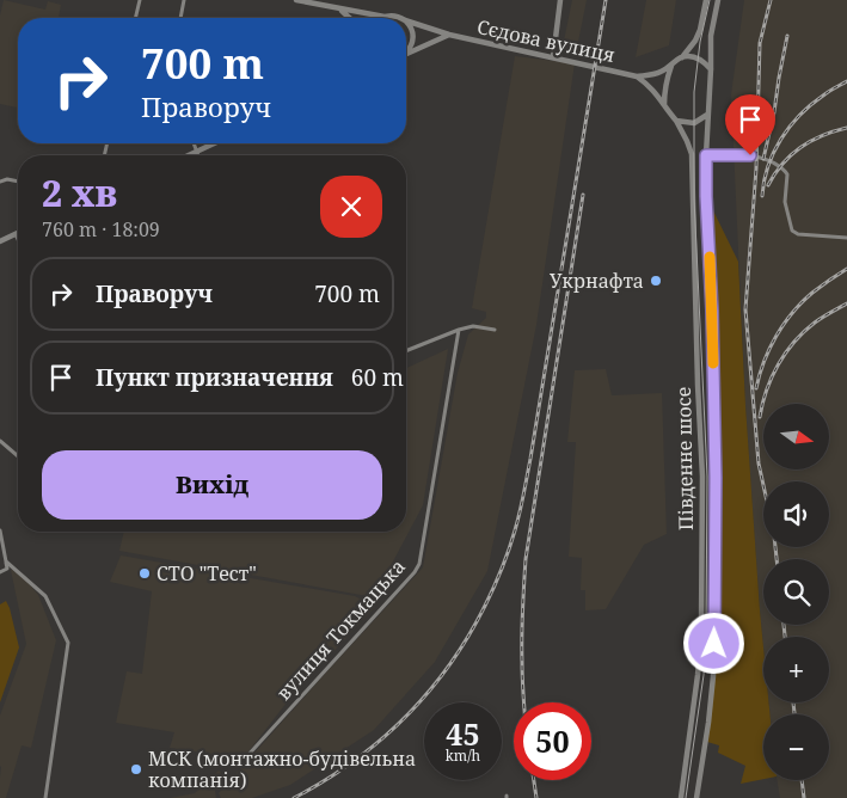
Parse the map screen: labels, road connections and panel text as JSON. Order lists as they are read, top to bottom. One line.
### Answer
{"streets":{"main road":["Сєдова вулиця","Південне шосе"],"street":["вулиця Токмацька"]},"crossings":[["Сєдова вулиця","Південне шосе"]],"places":["Укрнафта","СТО \"Тест\"","МСК (монтажно-будівельна компанія)"],"north":"right","page":{"turn":["700 m","Праворуч"],"heading":["2 хв","760 m · 18:09"],"list":[{"name":"Праворуч","value":"700 m"},{"name":"Пункт призначення","value":"60 m"}],"map_buttons":["+","−"],"buttons":"Вихід","speed":"45 km/h","limit":"50"}}
